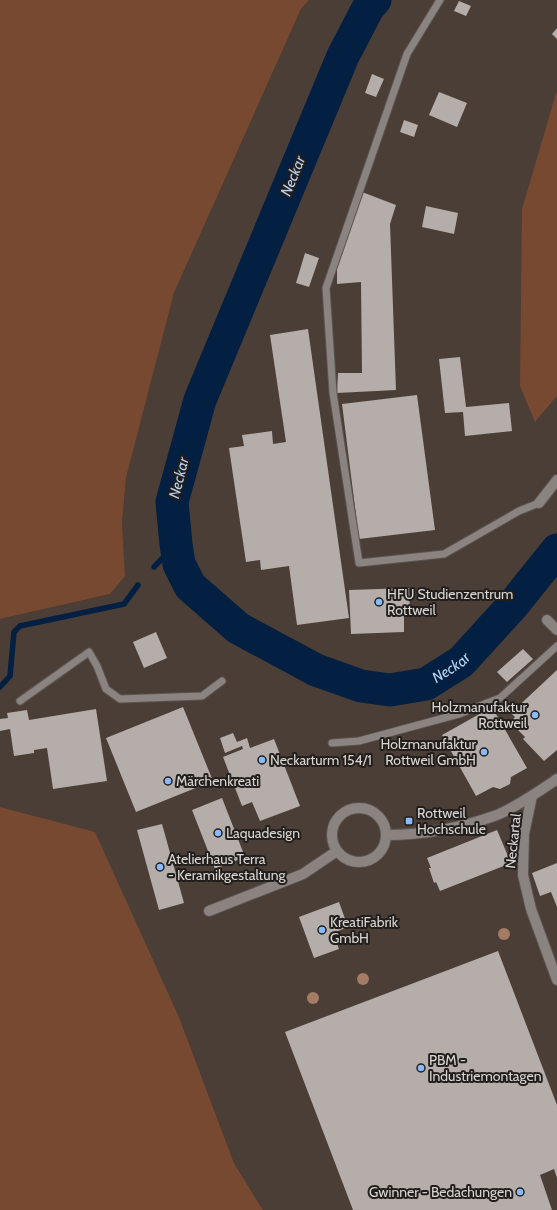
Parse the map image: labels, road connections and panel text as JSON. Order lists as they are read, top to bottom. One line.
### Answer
{"streets":{"street":["Neckartal"]},"water":["Neckar"],"places":{"other":["HFU Studienzentrum Rottweil","Holzmanufaktur Rottweil","Holzmanufaktur Rottweil GmbH","Neckarturm 154/1","Märchenkreati","Laquadesign","Atelierhaus Terra - Keramikgestaltung","KreatiFabrik GmbH","PBM - Industriemontagen","Gwinner - Bedachungen"],"transit":["Rottweil Hochschule"]}}
